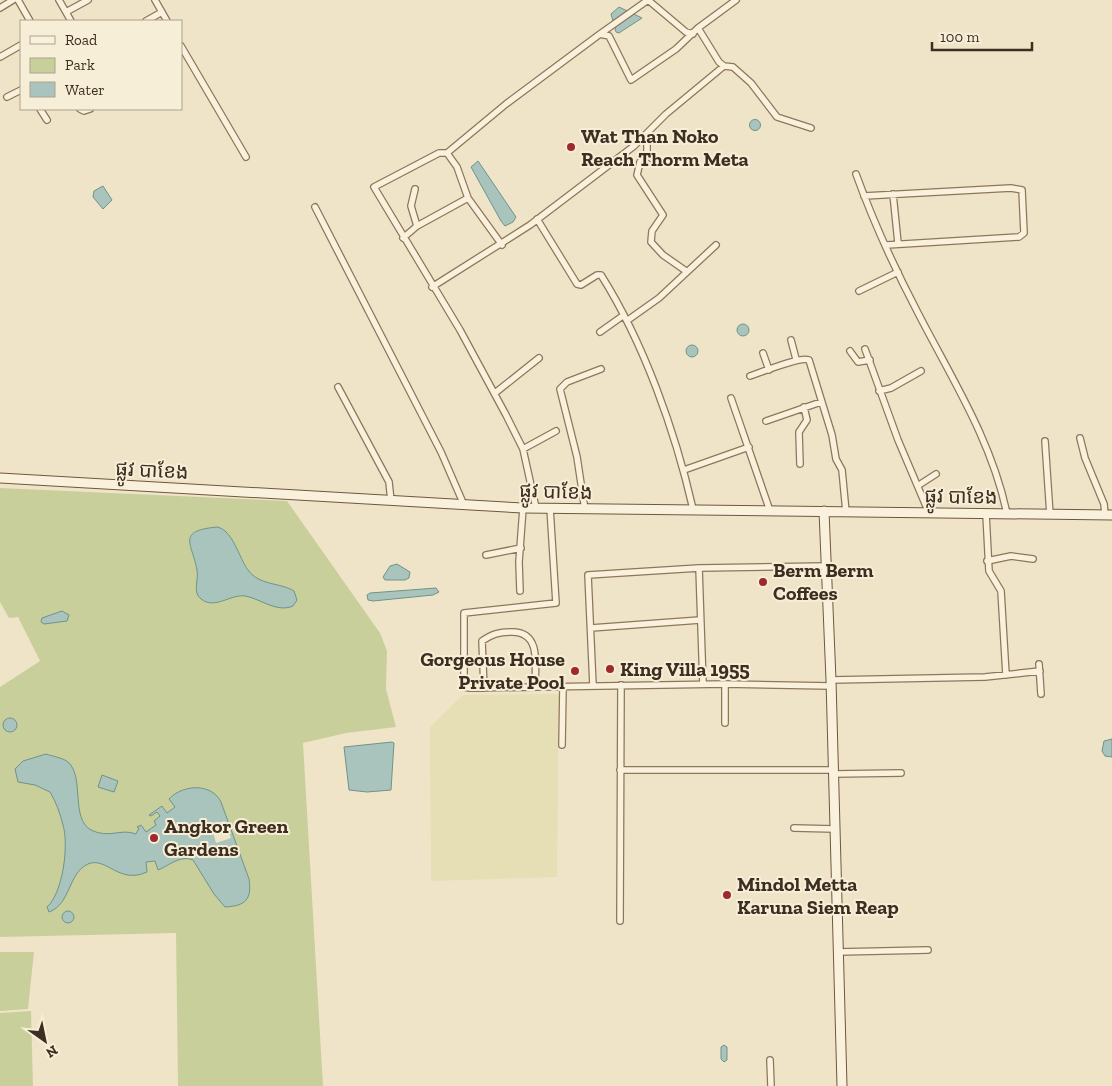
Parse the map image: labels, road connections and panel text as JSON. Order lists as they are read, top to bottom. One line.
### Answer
{"streets":{"street":["ផ្លូវ បាខែង"]},"places":["Wat Than Noko Reach Thorm Meta","Berm Berm Coffees","King Villa 1955","Gorgeous House Private Pool","Angkor Green Gardens","Mindol Metta Karuna Siem Reap"],"legend":["Road","Park","Water"],"scale_bar":"100 m","north":"bottom right"}
